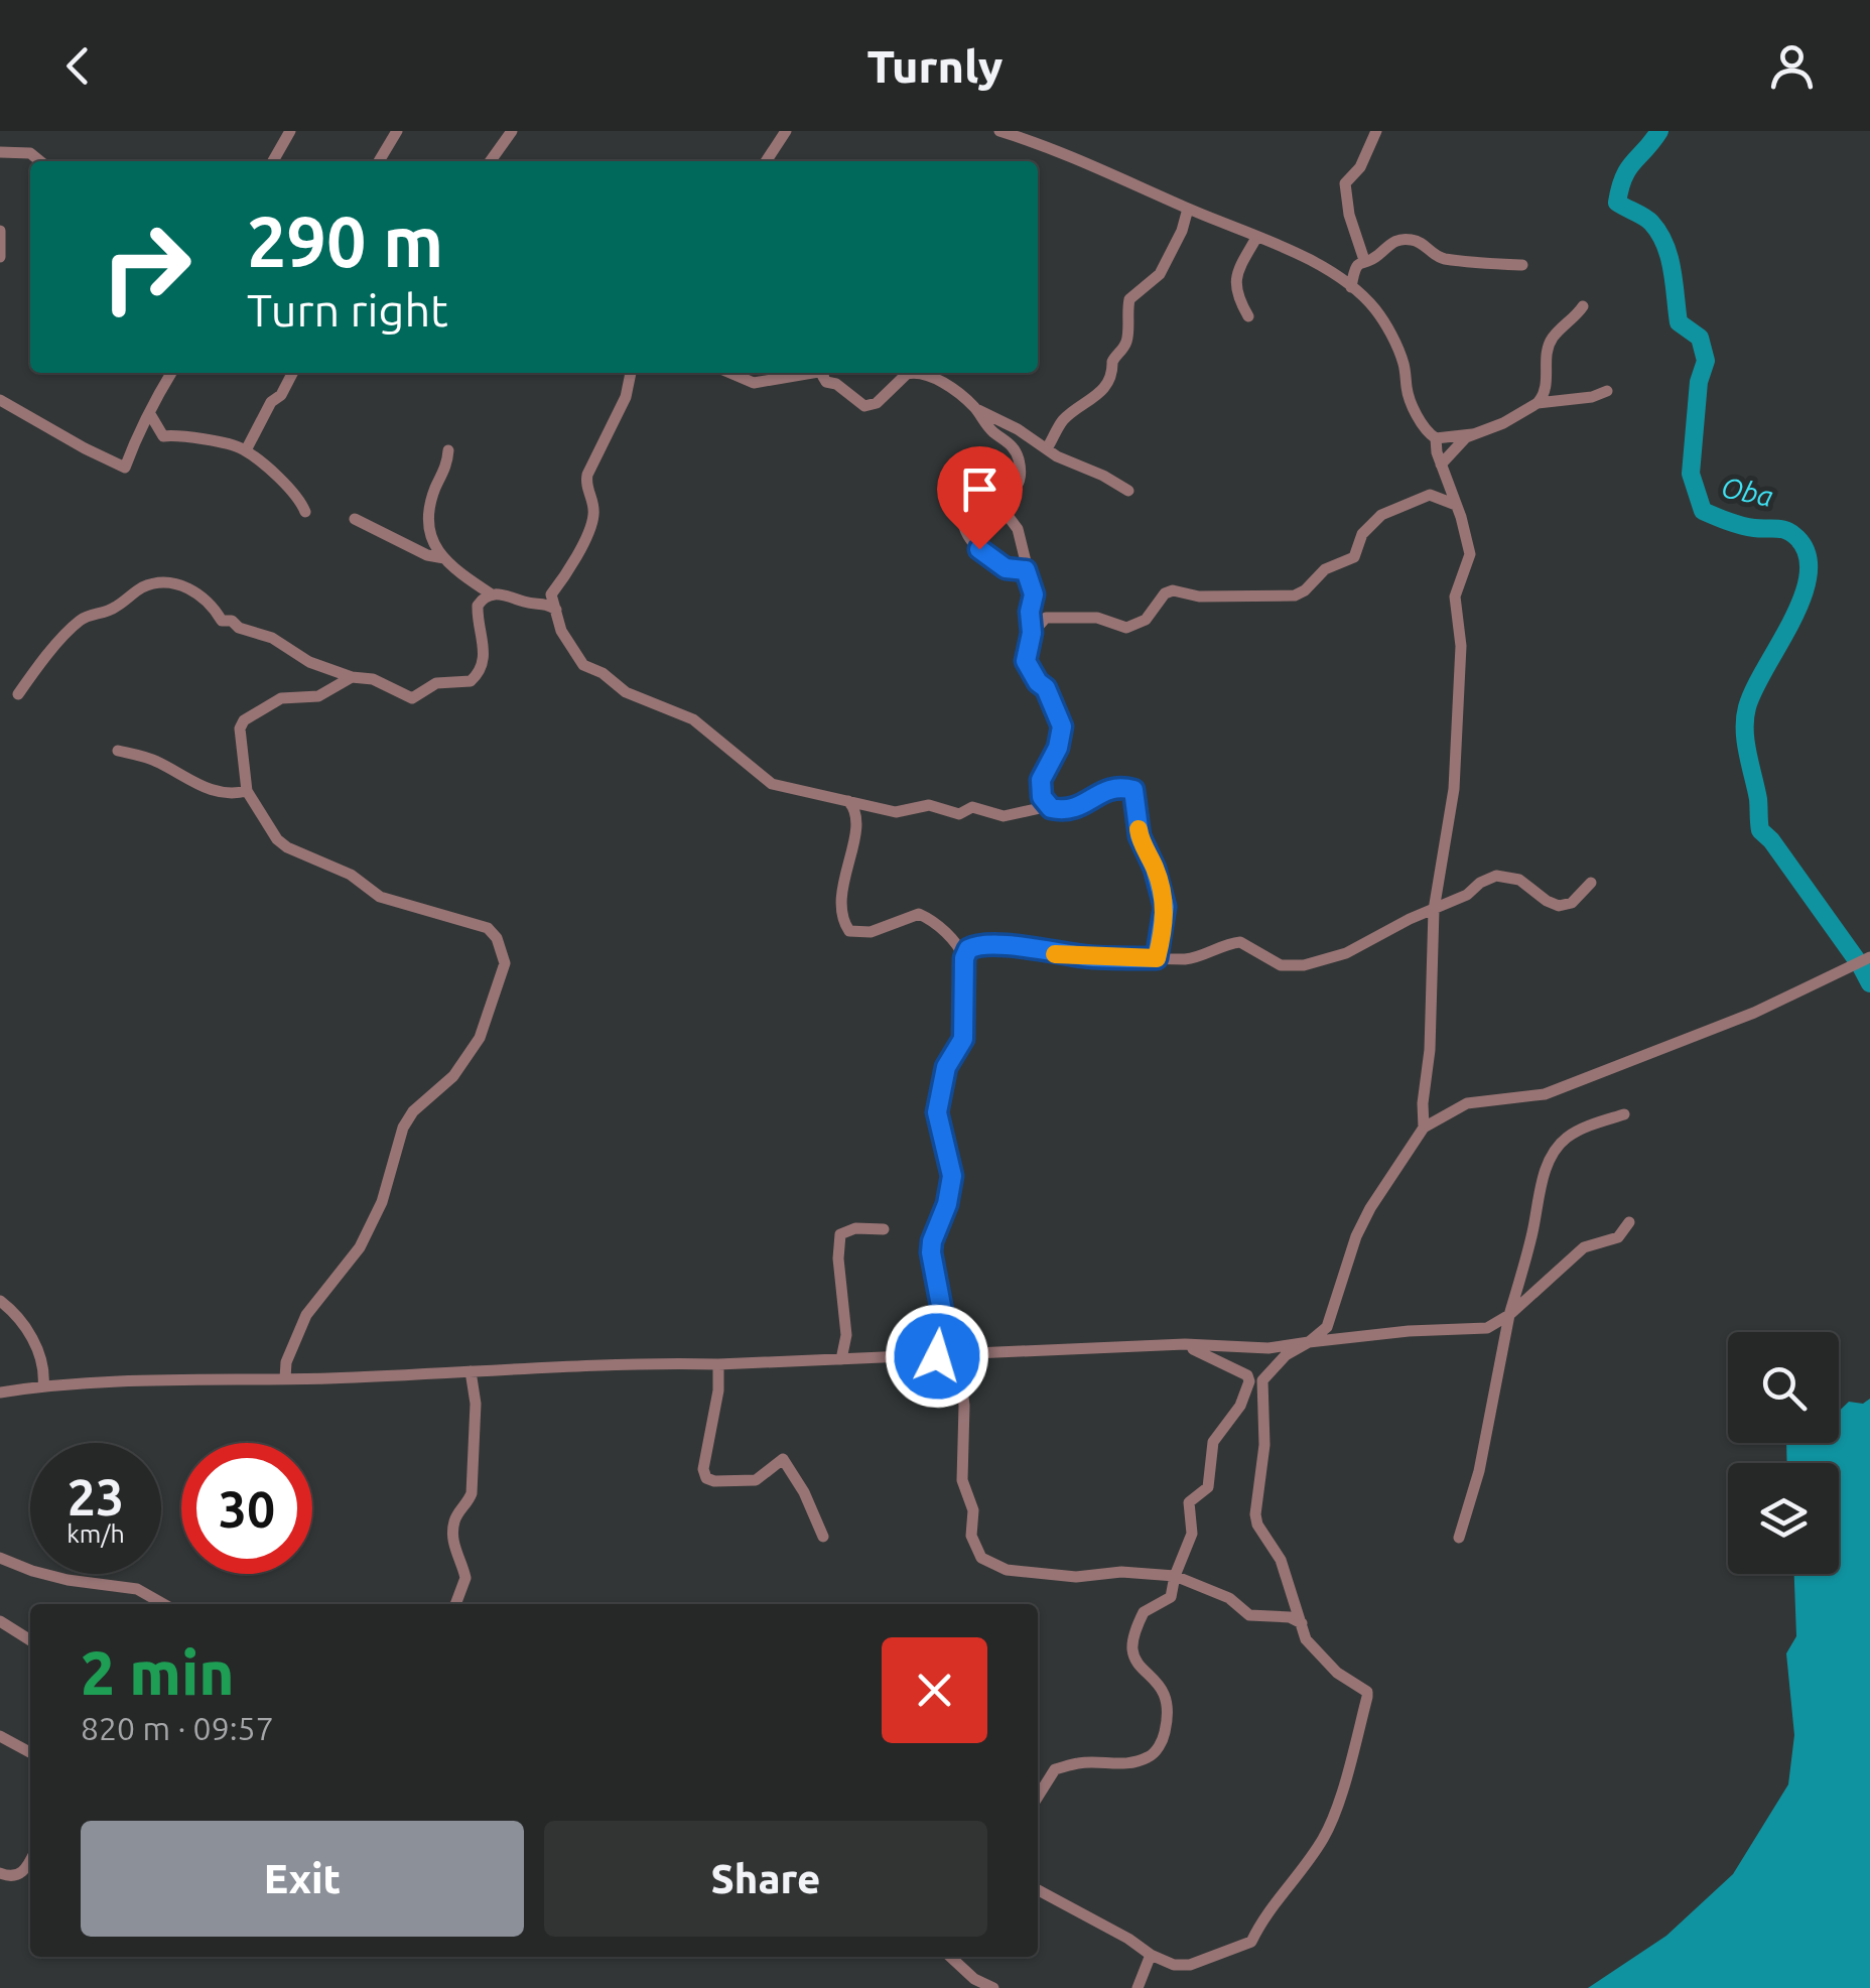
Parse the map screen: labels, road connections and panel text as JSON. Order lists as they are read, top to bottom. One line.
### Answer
{"water":["Oba"],"page":{"header":"Turnly","turn":["290 m","Turn right"],"speed":"23 km/h","limit":"30","heading":["2 min","820 m · 09:57"],"buttons":["Exit","Share"]}}
